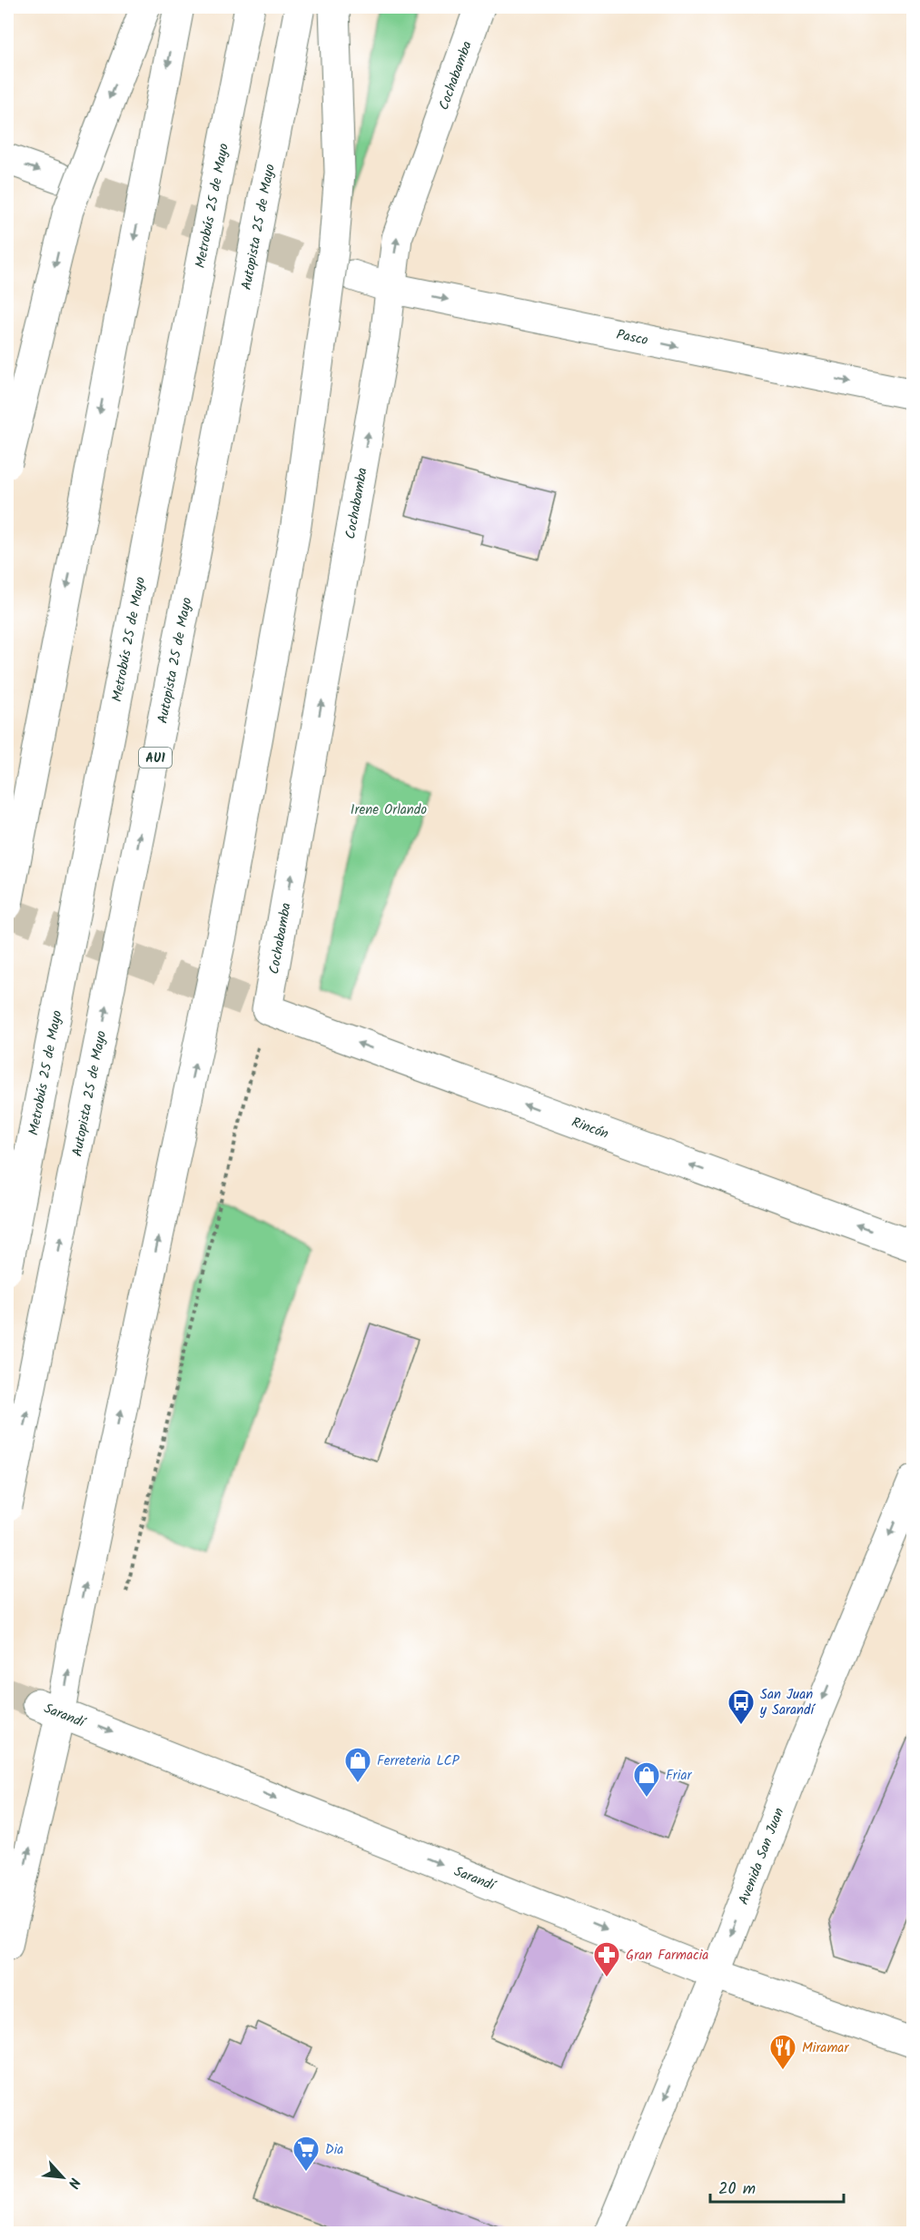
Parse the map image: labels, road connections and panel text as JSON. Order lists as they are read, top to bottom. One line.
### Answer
{"streets":{"main road":["Cochabamba","Metrobús 25 de Mayo","Autopista 25 de Mayo","Pasco","AU1","Rincón","Sarandí","Avenida San Juan"]},"crossings":[["Cochabamba","Pasco"],["Cochabamba","Rincón"],["Sarandí","Avenida San Juan"]],"one_way":["Pasco","Rincón","Sarandí","Avenida San Juan"],"parks":["Irene Orlando"],"places":{"bus stop":["San Juan y Sarandí"],"shop":["Ferreteria LCP","Friar"],"pharmacy":["Gran Farmacia"],"restaurant":["Miramar"],"supermarket":["Dia"]},"scale_bar":"20 m","north":"bottom right"}
